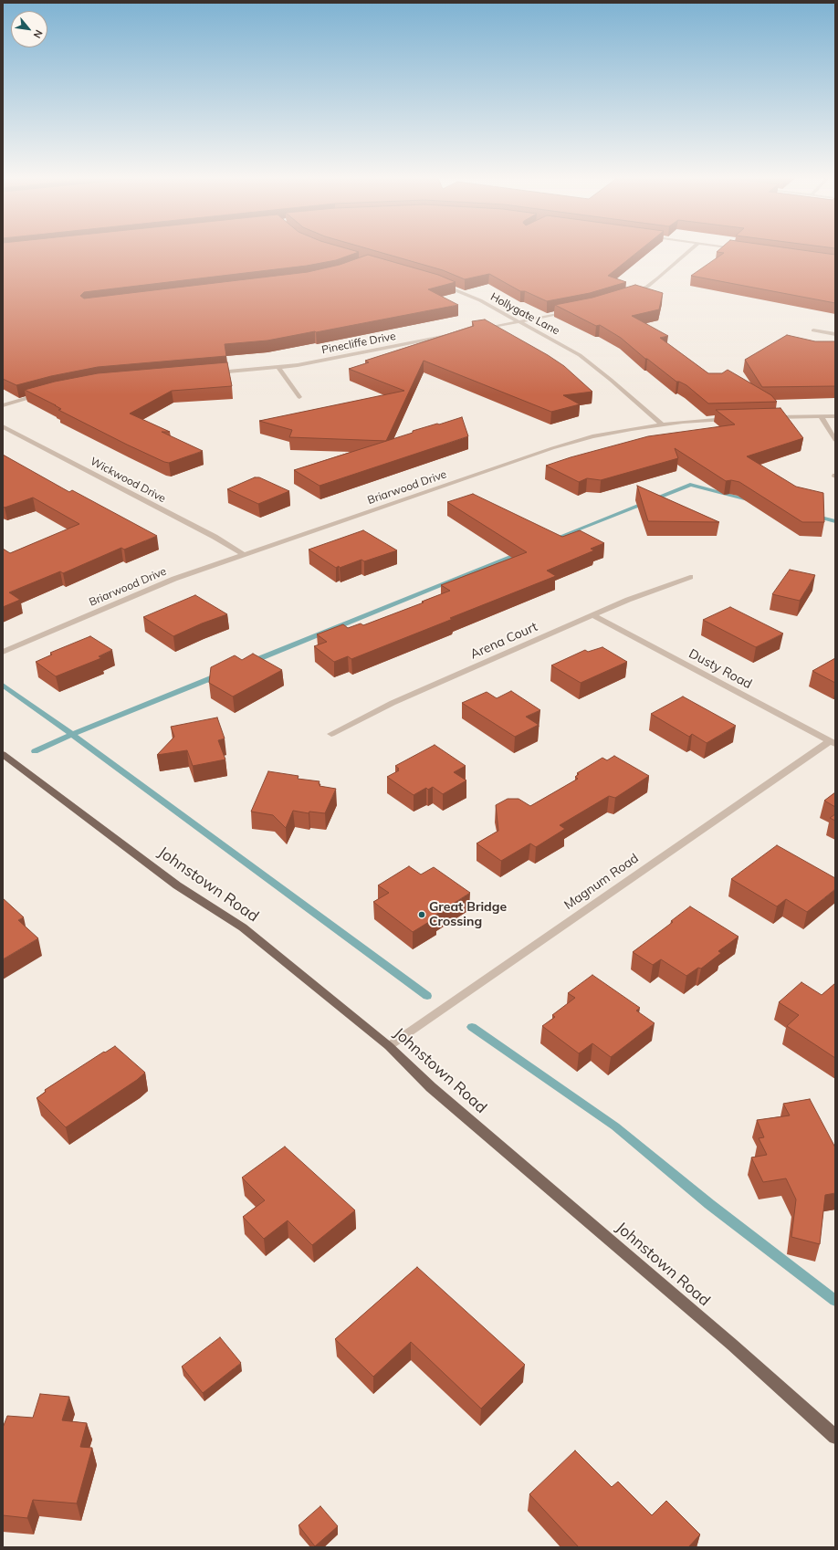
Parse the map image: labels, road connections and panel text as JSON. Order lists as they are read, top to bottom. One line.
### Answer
{"streets":{"main road":["Johnstown Road"],"street":["Hollygate Lane","Pinecliffe Drive","Wickwood Drive","Briarwood Drive","Arena Court","Dusty Road","Magnum Road"]},"crossings":[["Hollygate Lane","Briarwood Drive"],["Wickwood Drive","Briarwood Drive"],["Arena Court","Dusty Road"],["Dusty Road","Magnum Road"],["Magnum Road","Johnstown Road"]],"places":["Great Bridge Crossing"],"north":"bottom right"}
